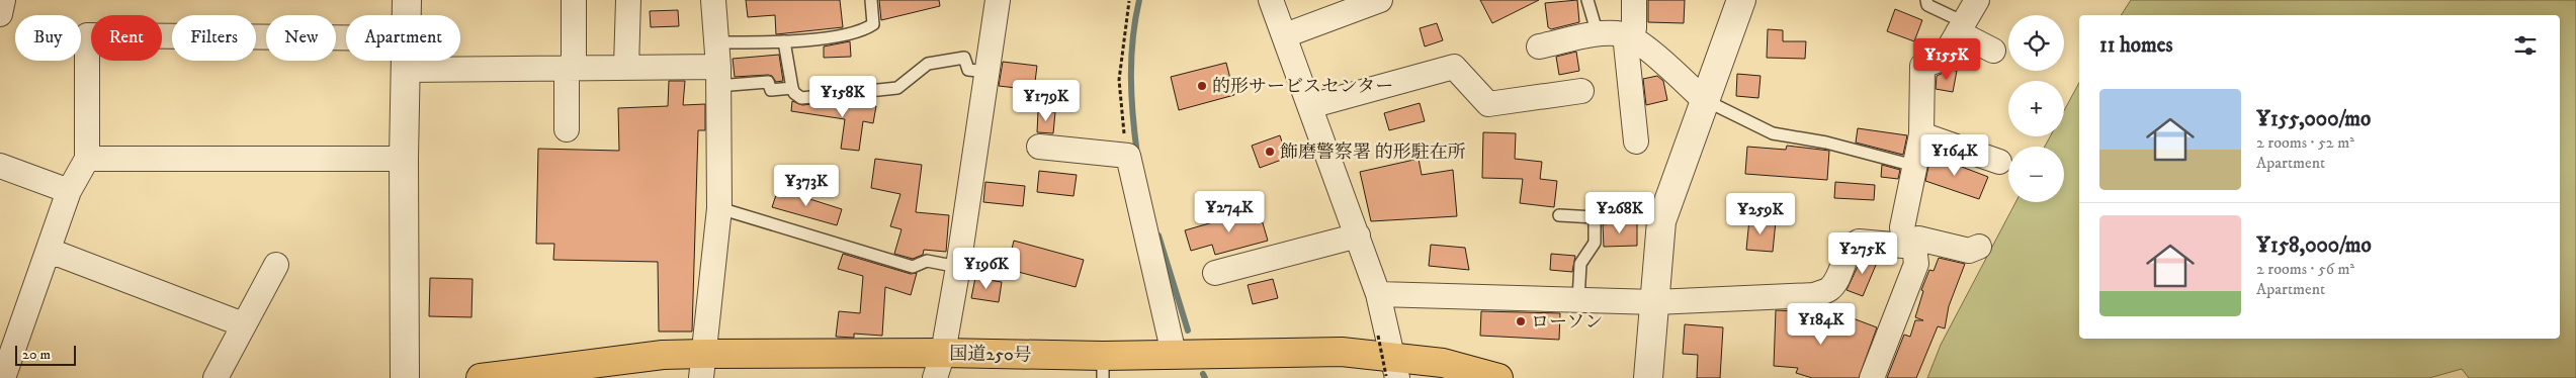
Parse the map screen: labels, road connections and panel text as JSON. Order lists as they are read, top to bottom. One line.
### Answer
{"streets":{"highway":["国道250号"]},"places":["的形サービスセンター","飾磨警察署 的形駐在所","ローソン"],"scale_bar":"20 m","page":{"map_buttons":["+","−"],"chip":["Buy","Rent","Filters","New","Apartment"],"heading":"11 homes","price":["¥155K","¥158K","¥179K","¥164K","¥373K","¥274K","¥268K","¥259K","¥275K","¥196K","¥184K"],"list":[{"name":"¥155,000/mo","note":"2 rooms · 52 m² · Apartment"},{"name":"¥158,000/mo","note":"2 rooms · 56 m² · Apartment"}],"scale":"20 m"}}
